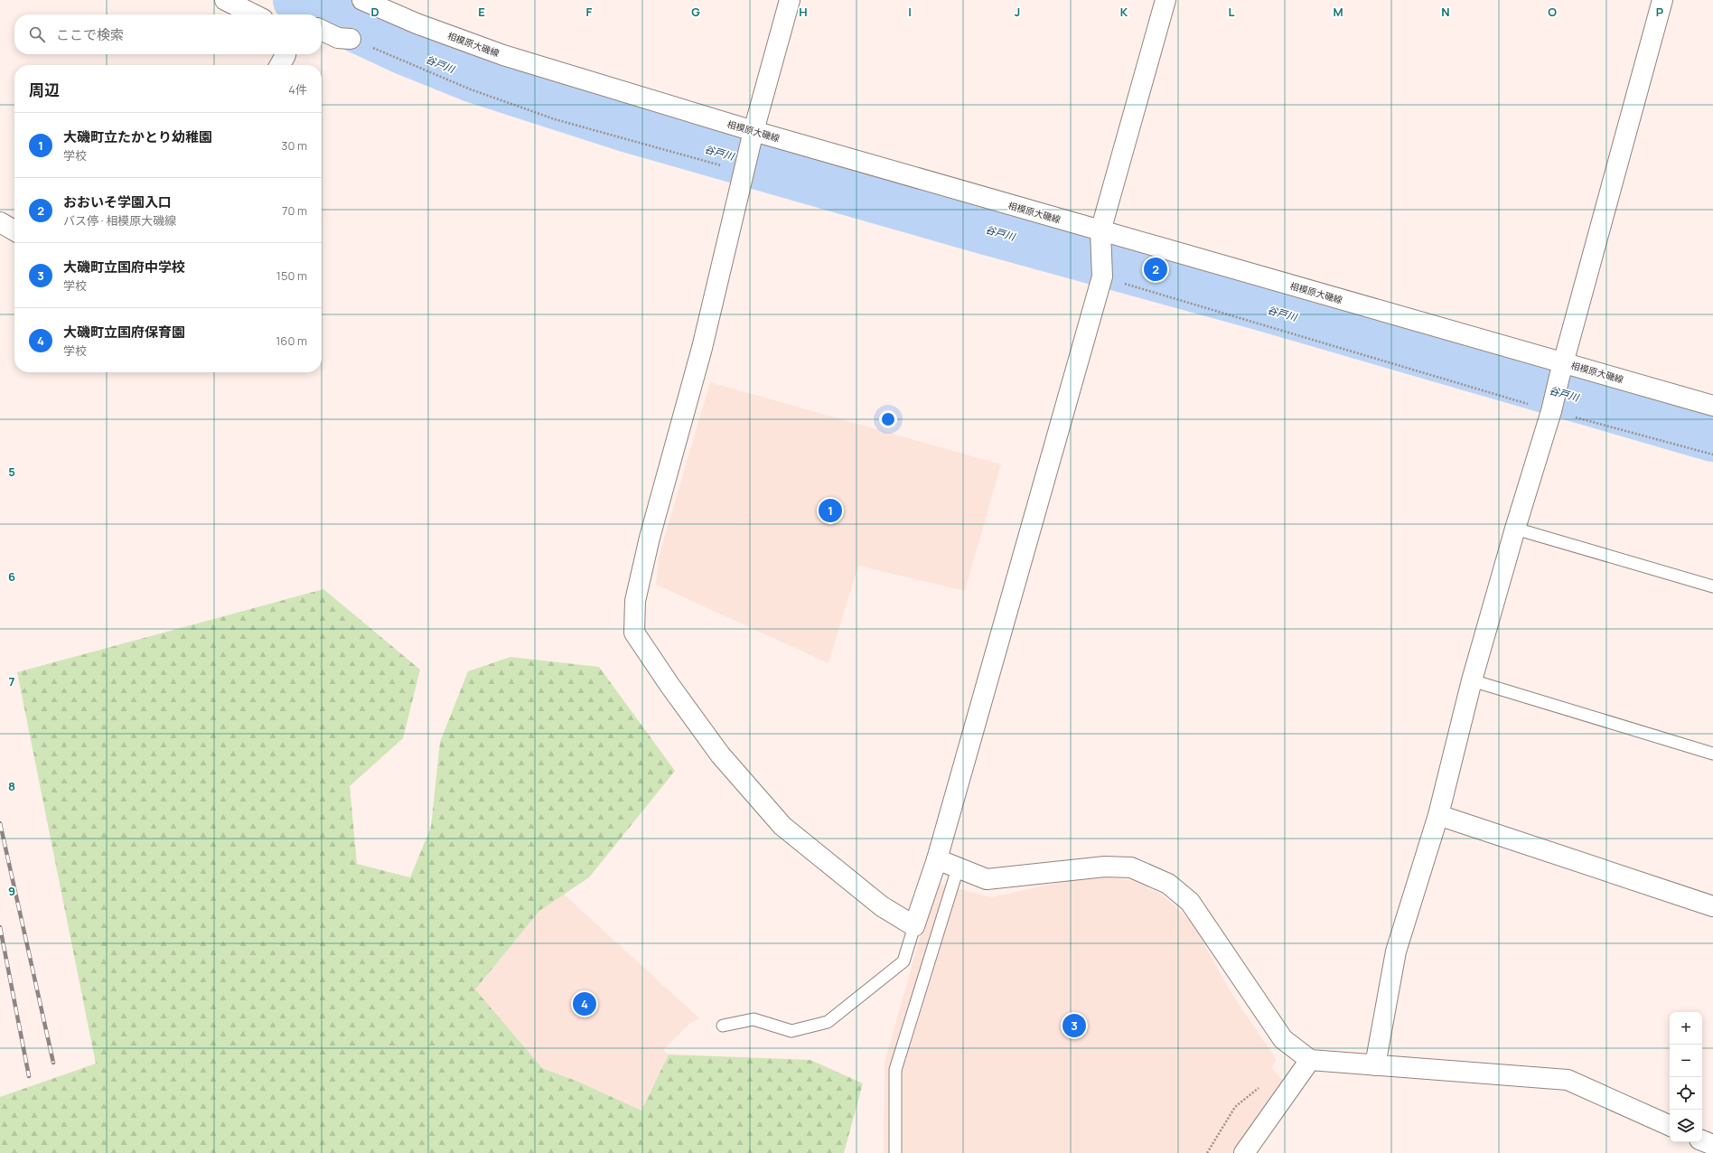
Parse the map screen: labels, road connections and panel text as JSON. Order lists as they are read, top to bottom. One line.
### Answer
{"streets":{"street":["相模原大磯線"]},"water":["谷戸川"],"page":{"search":"ここで検索","heading":["周辺","4件"],"list":[{"mark":"1","name":"大磯町立たかとり幼稚園","note":"学校","value":"30 m"},{"mark":"2","name":"おおいそ学園入口","note":"バス停 · 相模原大磯線","value":"70 m"},{"mark":"3","name":"大磯町立国府中学校","note":"学校","value":"150 m"},{"mark":"4","name":"大磯町立国府保育園","note":"学校","value":"160 m"}],"pins":["2","1","4","3"],"map_buttons":["+","−"]},"grid":{"columns":["D","E","F","G","H","I","J","K","L","M","N","O","P"],"rows":["5","6","7","8","9"]}}
